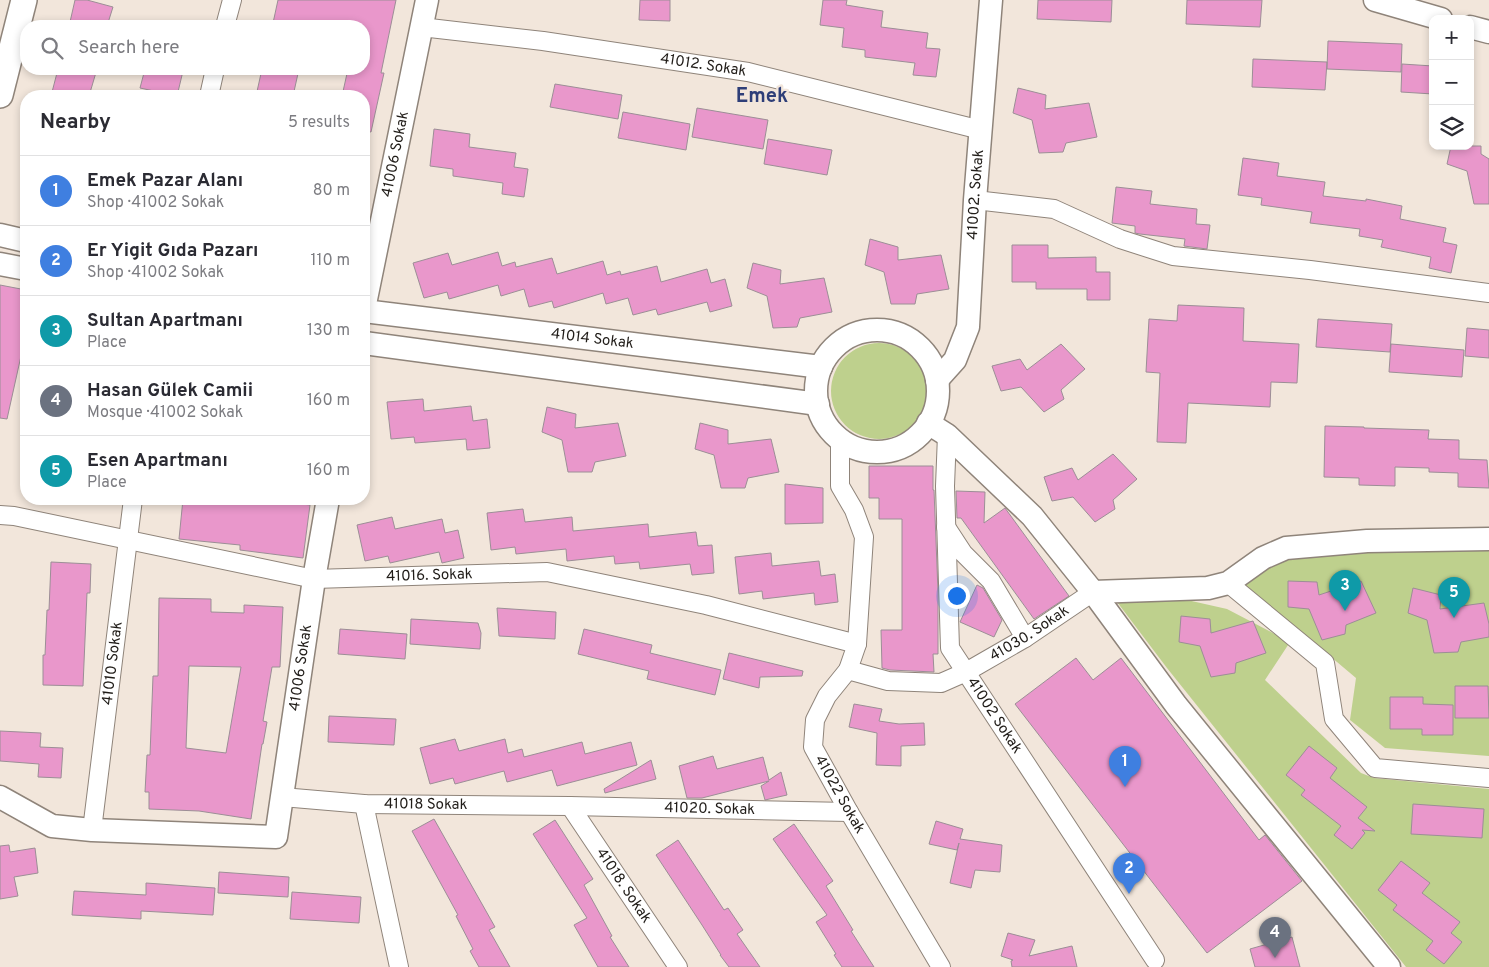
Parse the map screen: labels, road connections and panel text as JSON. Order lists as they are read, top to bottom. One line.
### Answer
{"streets":{"street":["41012. Sokak","41006 Sokak","41002. Sokak","41014 Sokak","41016. Sokak","41030. Sokak","41010 Sokak","41002 Sokak","41022 Sokak","41018 Sokak","41020. Sokak","41018. Sokak"]},"crossings":[["41012. Sokak","41006 Sokak"],["41012. Sokak","41002. Sokak"],["41006 Sokak","41016. Sokak"],["41006 Sokak","41010 Sokak"],["41006 Sokak","41018 Sokak"],["41002. Sokak","41014 Sokak"],["41002. Sokak","41002 Sokak"],["41002. Sokak","41022 Sokak"],["41014 Sokak","41002 Sokak"],["41014 Sokak","41022 Sokak"],["41016. Sokak","41010 Sokak"],["41016. Sokak","41022 Sokak"],["41030. Sokak","41002 Sokak"],["41030. Sokak","41022 Sokak"],["41002 Sokak","41022 Sokak"],["41022 Sokak","41020. Sokak"],["41018 Sokak","41020. Sokak"],["41018 Sokak","41018. Sokak"],["41020. Sokak","41018. Sokak"]],"districts":["Emek"],"page":{"map_buttons":["+","−"],"search":"Search here","heading":["Nearby","5 results"],"list":[{"mark":"1","name":"Emek Pazar Alanı","note":"Shop · 41002 Sokak","value":"80 m"},{"mark":"2","name":"Er Yigit Gıda Pazarı","note":"Shop · 41002 Sokak","value":"110 m"},{"mark":"3","name":"Sultan Apartmanı","note":"Place","value":"130 m"},{"mark":"4","name":"Hasan Gülek Camii","note":"Mosque · 41002 Sokak","value":"160 m"},{"mark":"5","name":"Esen Apartmanı","note":"Place","value":"160 m"}],"pins":["3","5","1","2","4"]}}
